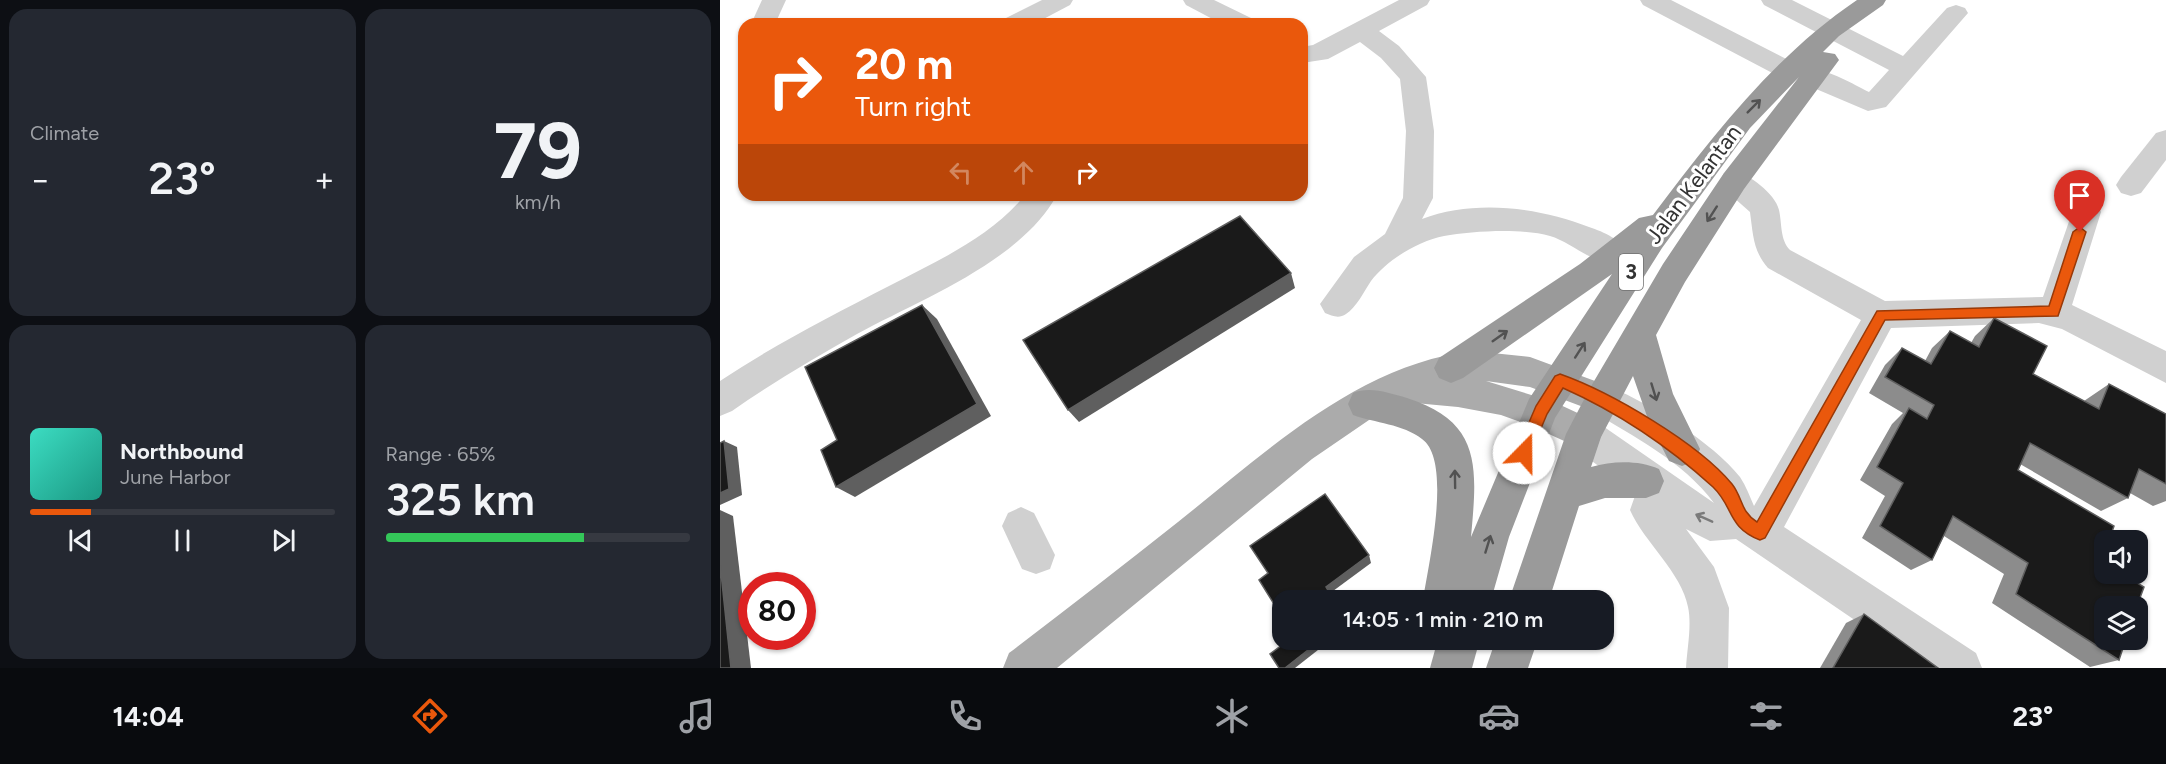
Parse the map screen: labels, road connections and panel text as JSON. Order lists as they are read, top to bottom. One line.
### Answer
{"streets":{"highway":["Jalan Kelantan","3"]},"page":{"tile":["Climate",["79","km/h"],["Range · 65%","325 km"]],"turn":["20 m","Turn right"],"heat":["−","23°","+"],"song":["Northbound","June Harbor"],"limit":"80","trip":"14:05 · 1 min · 210 m","tabs":["14:04","23°"]}}
